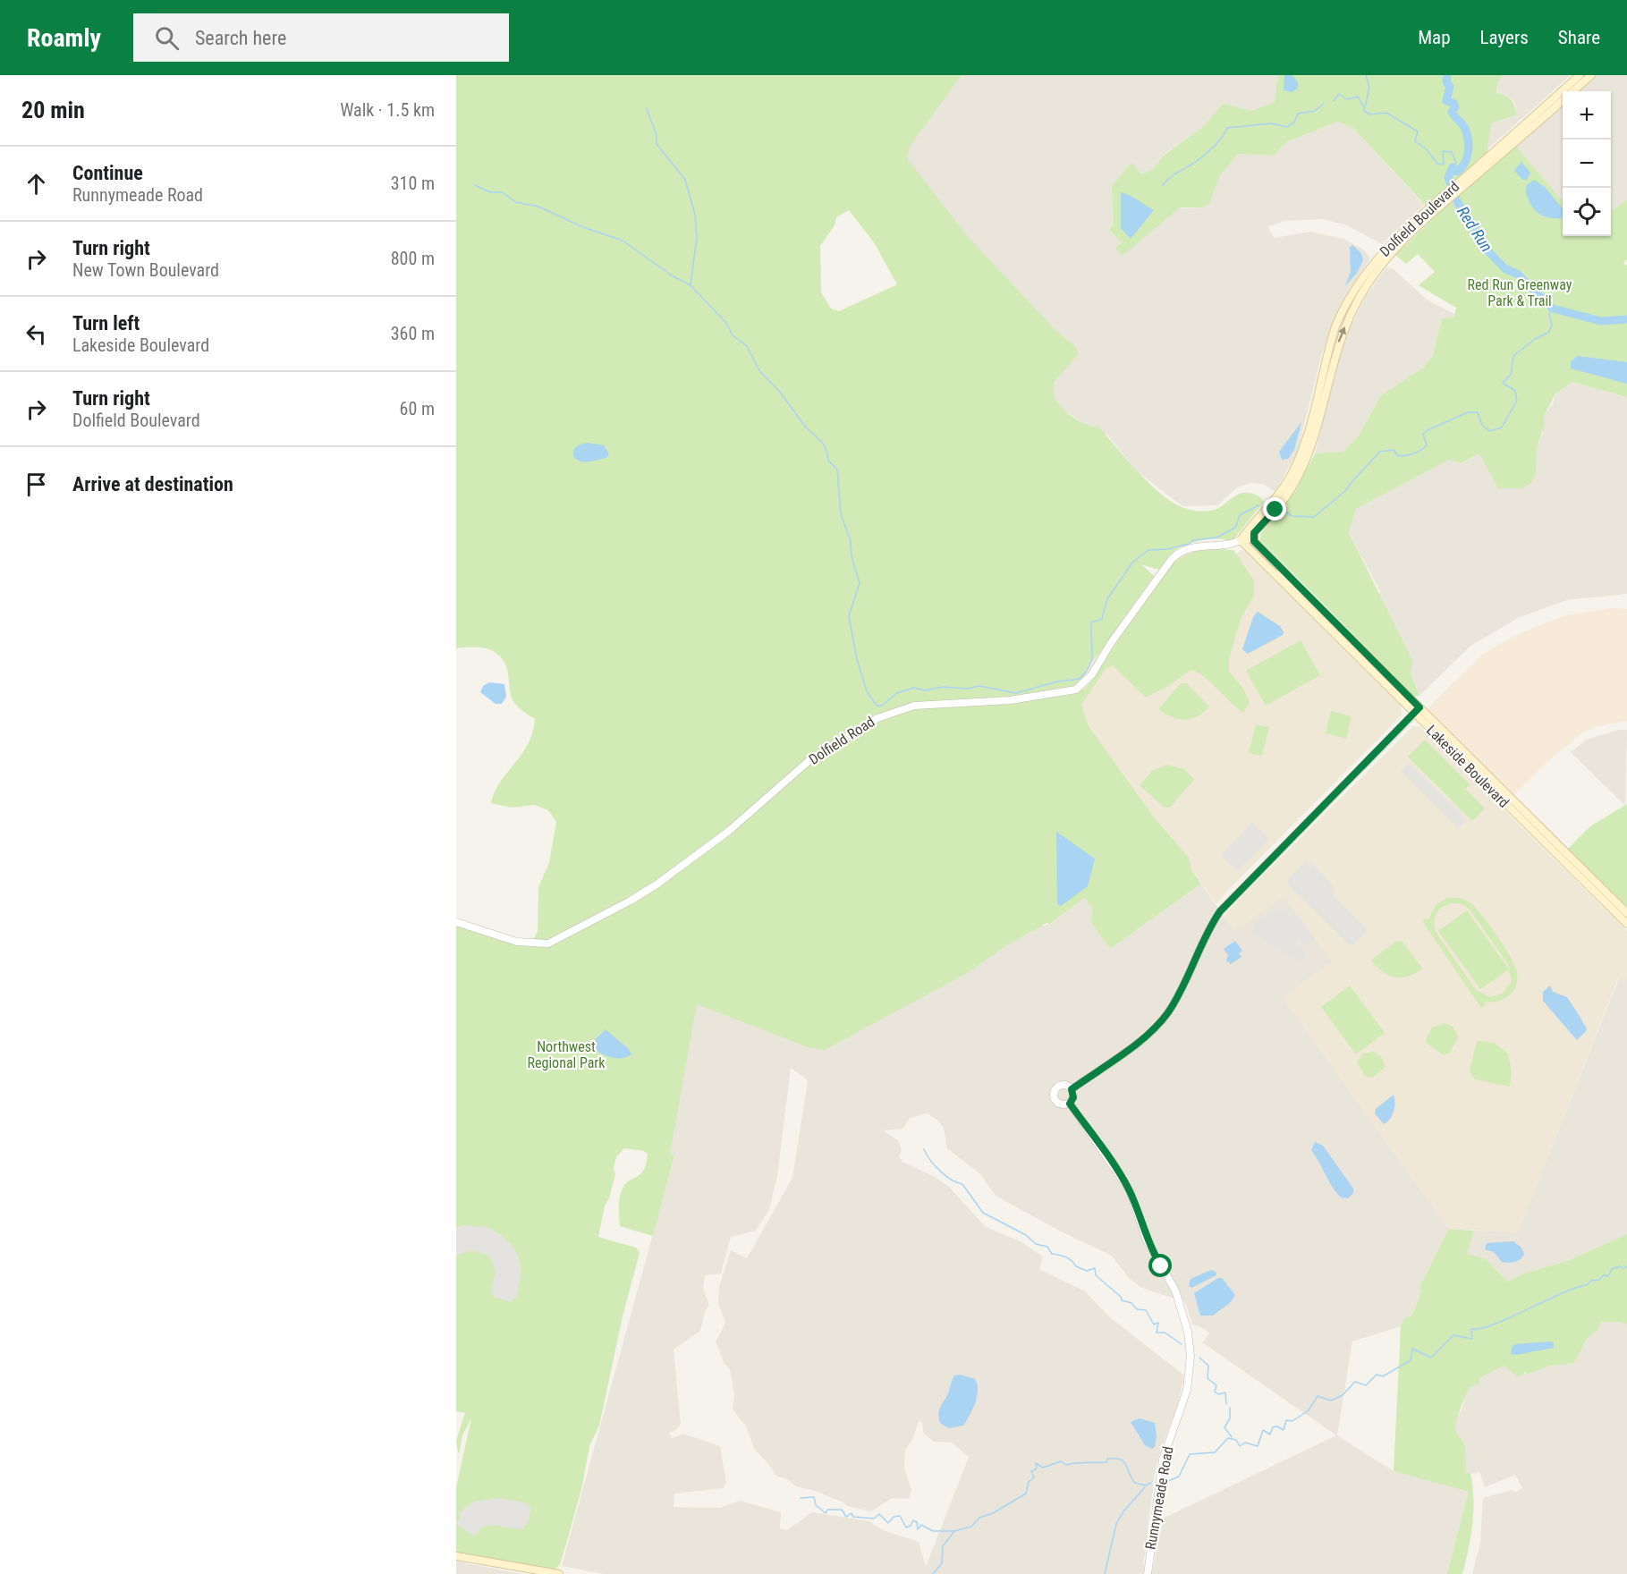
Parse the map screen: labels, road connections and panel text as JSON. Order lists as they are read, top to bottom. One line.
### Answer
{"streets":{"main road":["Dolfield Boulevard","Lakeside Boulevard"],"street":["Dolfield Road","Runnymeade Road"]},"crossings":[["Dolfield Boulevard","Dolfield Road"],["Dolfield Boulevard","Lakeside Boulevard"],["Dolfield Road","Lakeside Boulevard"]],"water":["Red Run"],"parks":["Red Run Greenway Park & Trail","Northwest Regional Park"],"page":{"header":"Roamly","search":"Search here","nav":["Map","Layers","Share"],"heading":["20 min","Walk · 1.5 km"],"map_buttons":["+","−"],"list":[["Continue","Runnymeade Road","310 m"],["Turn right","New Town Boulevard","800 m"],["Turn left","Lakeside Boulevard","360 m"],["Turn right","Dolfield Boulevard","60 m"],"Arrive at destination"]}}
